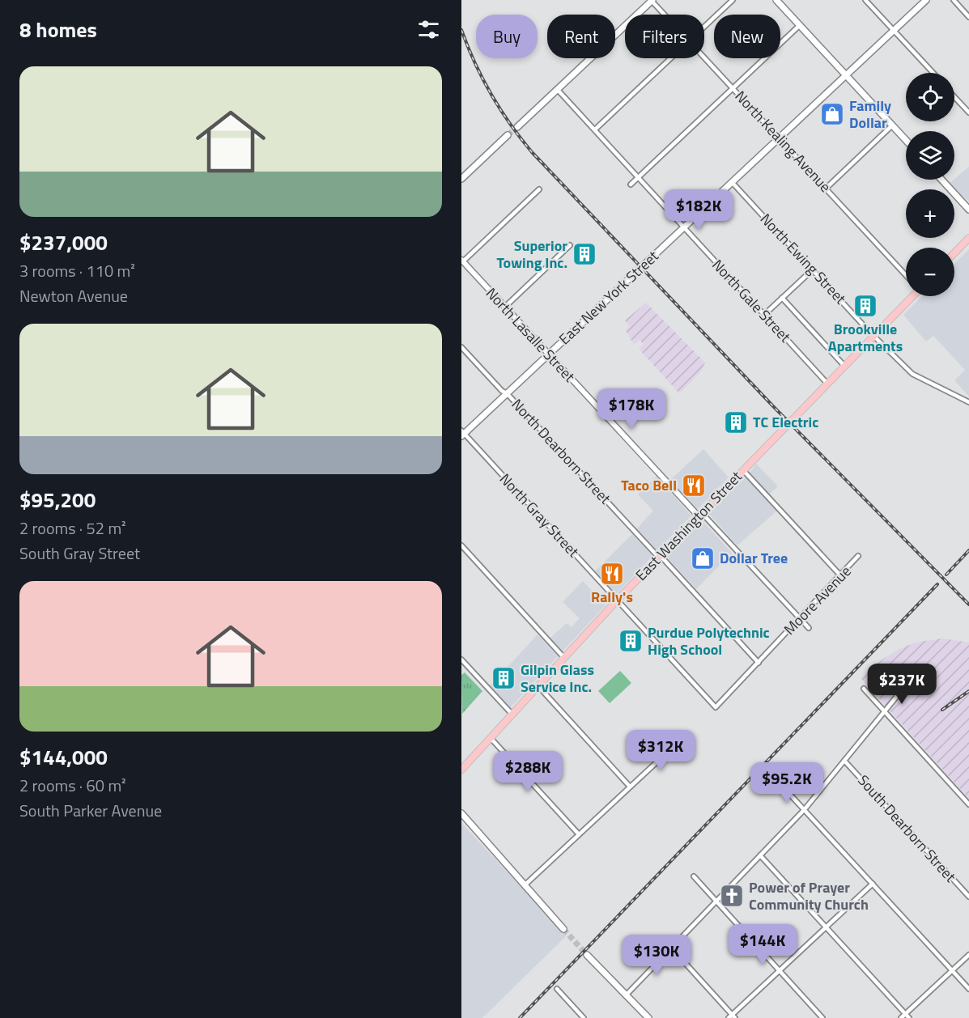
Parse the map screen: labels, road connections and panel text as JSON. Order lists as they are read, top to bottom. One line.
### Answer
{"streets":{"main road":["East New York Street","East Washington Street"],"street":["North Kealing Avenue","North Ewing Street","North Gale Street","North Lasalle Street","North Dearborn Street","North Gray Street","Moore Avenue","South Dearborn Street"]},"crossings":[["North Kealing Avenue","East New York Street"],["North Ewing Street","East New York Street"],["North Ewing Street","East Washington Street"],["East New York Street","North Gale Street"],["East New York Street","North Lasalle Street"],["East New York Street","North Dearborn Street"],["East New York Street","North Gray Street"],["North Gale Street","East Washington Street"],["North Lasalle Street","East Washington Street"],["North Dearborn Street","East Washington Street"],["North Gray Street","East Washington Street"],["North Gray Street","Moore Avenue"]],"places":{"shop":["Family Dollar","Dollar Tree"],"building":["Superior Towing Inc.","Brookville Apartments","TC Electric","Purdue Polytechnic High School","Gilpin Glass Service Inc."],"restaurant":["Taco Bell","Rally's"],"church":["Power of Prayer Community Church"]},"page":{"heading":"8 homes","chip":["Buy","Rent","Filters","New"],"list":[{"name":"$237,000","note":"3 rooms · 110 m² · Newton Avenue"},{"name":"$95,200","note":"2 rooms · 52 m² · South Gray Street"},{"name":"$144,000","note":"2 rooms · 60 m² · South Parker Avenue"}],"map_buttons":["+","−"],"price":["$182K","$178K","$237K","$312K","$288K","$95.2K","$144K","$130K"]}}
